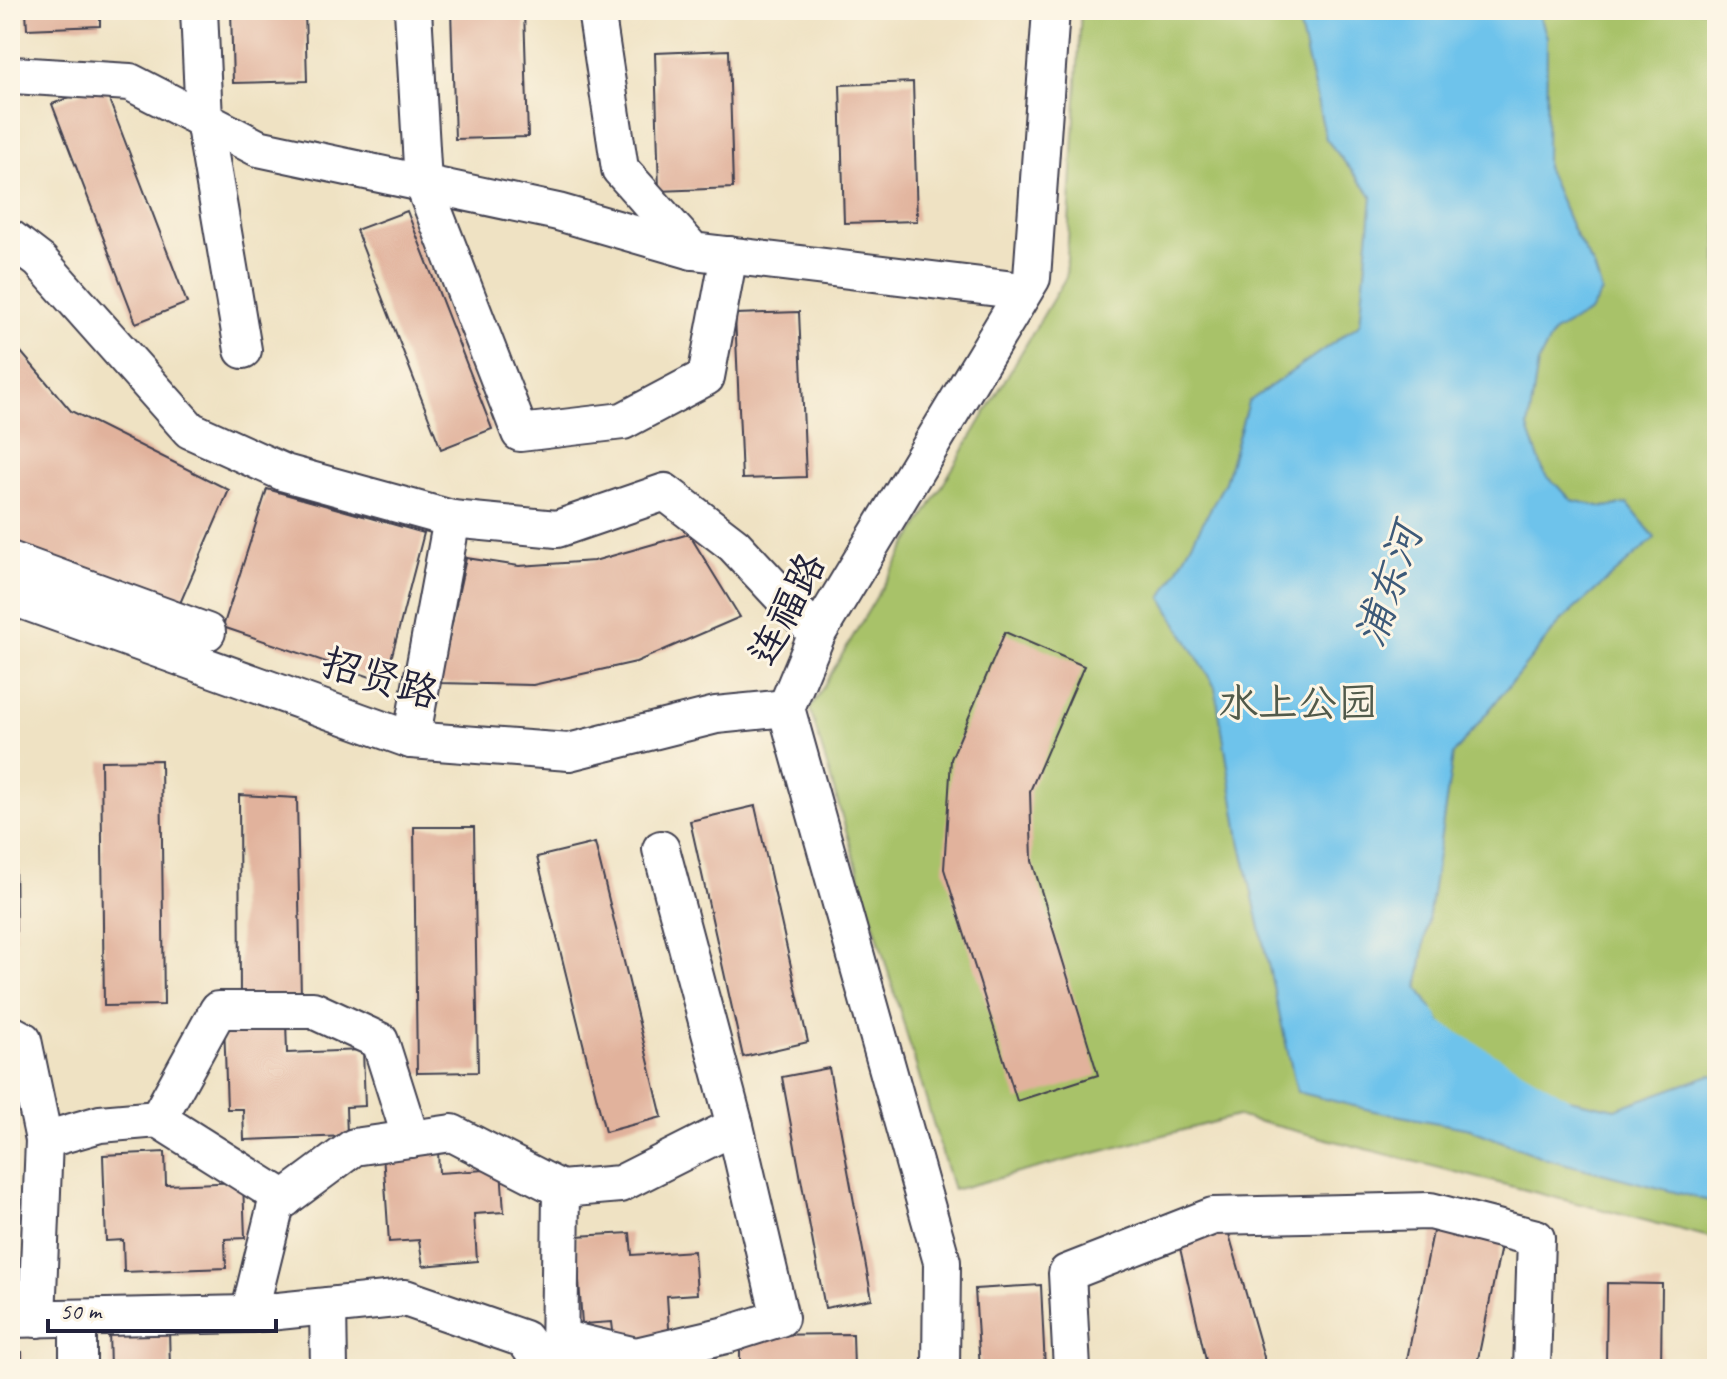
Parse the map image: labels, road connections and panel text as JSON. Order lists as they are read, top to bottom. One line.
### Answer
{"streets":{"street":["连福路","招贤路"]},"crossings":[["连福路","招贤路"]],"water":["浦东河"],"parks":["水上公园"],"scale_bar":"50 m"}
